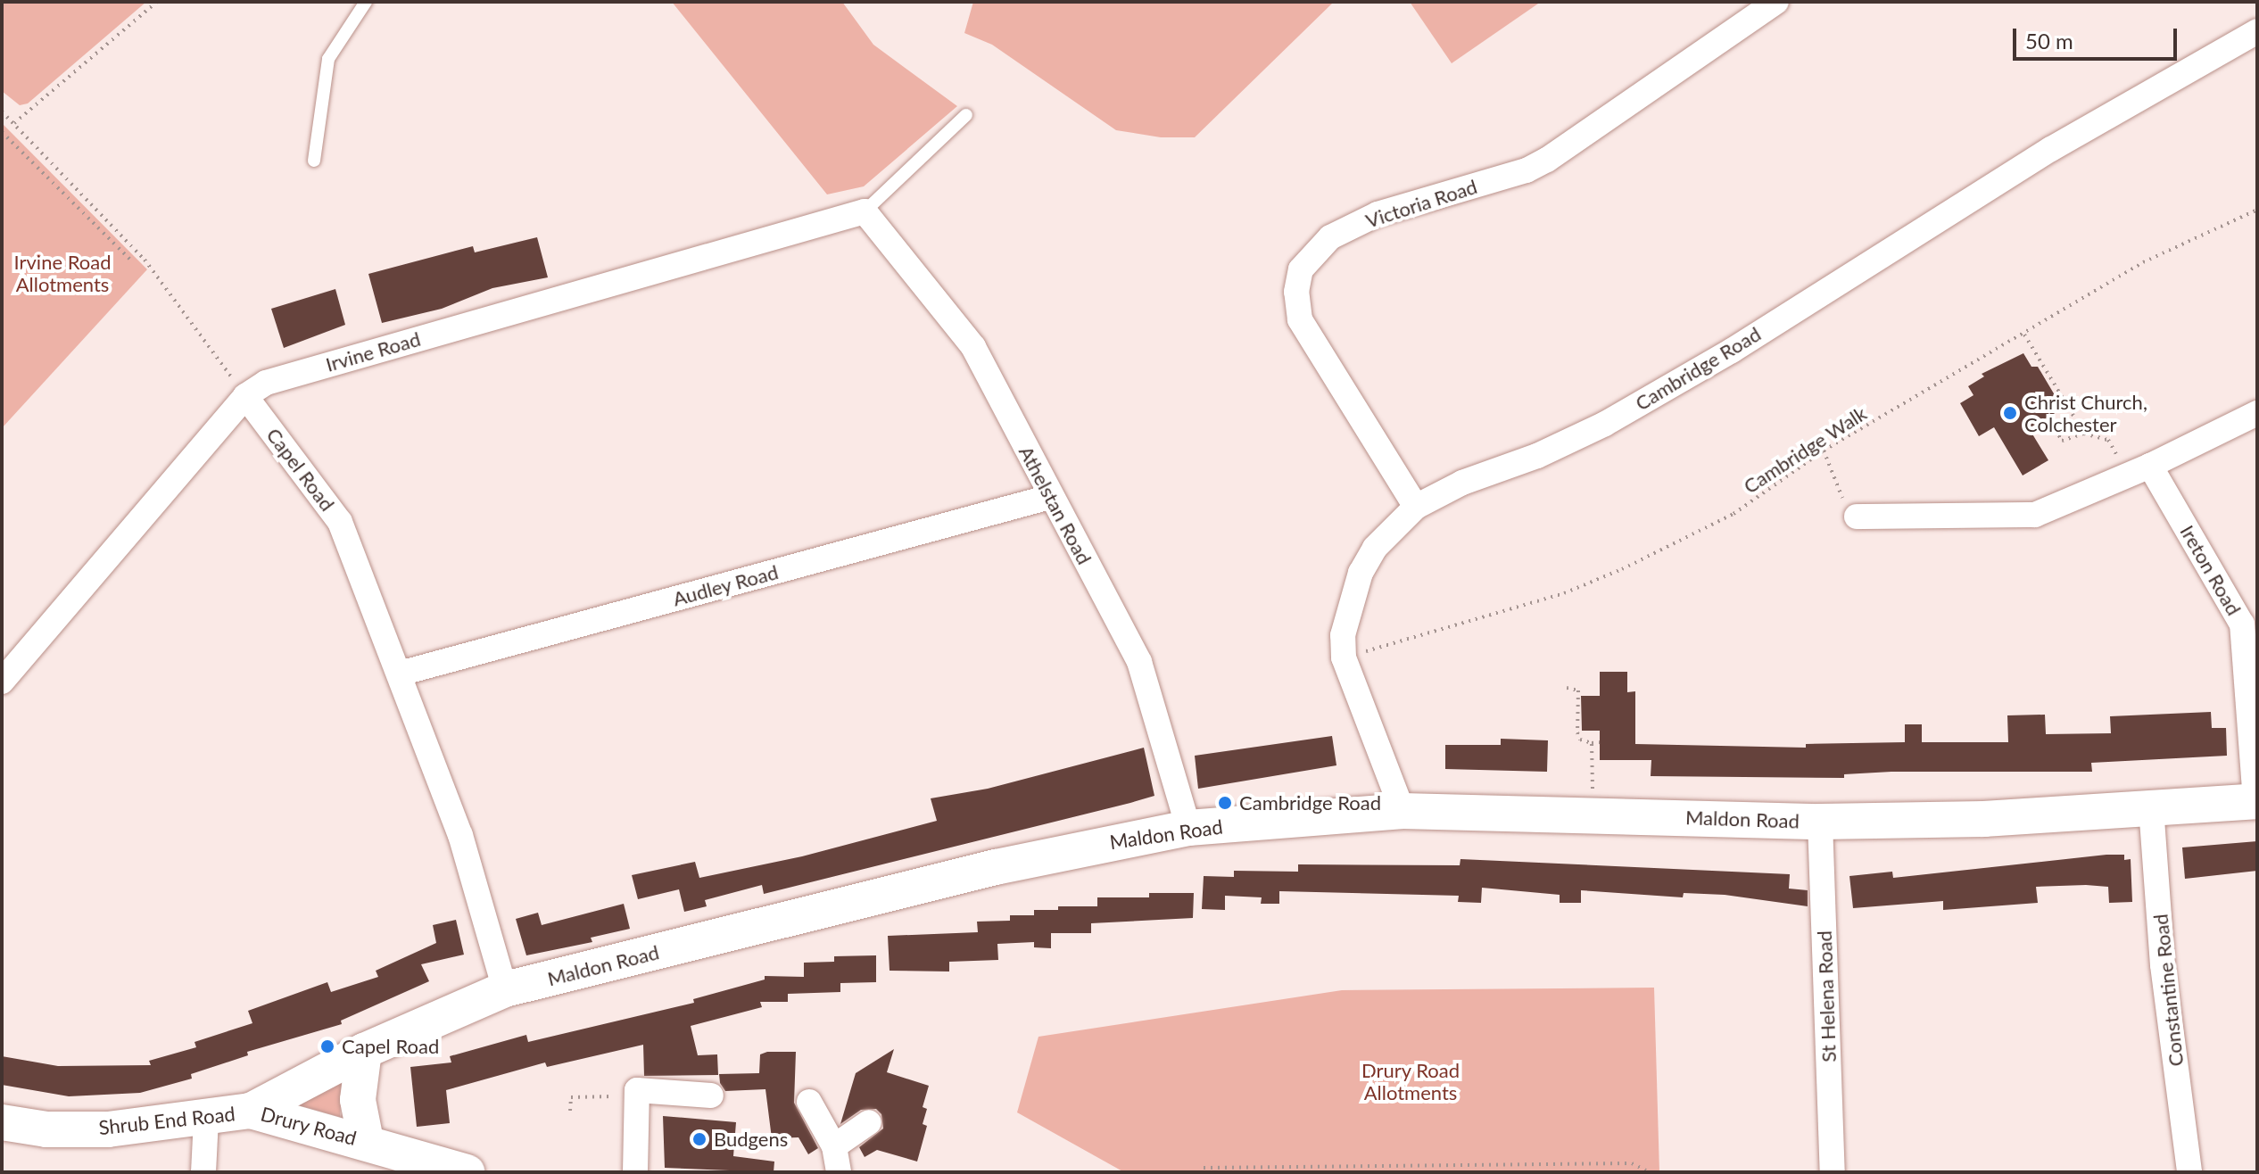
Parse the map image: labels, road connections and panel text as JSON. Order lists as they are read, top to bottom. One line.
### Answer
{"streets":{"main road":["Maldon Road","Shrub End Road","Drury Road"],"street":["Victoria Road","Irvine Road","Cambridge Road","Capel Road","Athelstan Road","Ireton Road","Audley Road","Constantine Road","St Helena Road"],"path":["Cambridge Walk"]},"crossings":[["Victoria Road","Cambridge Road"],["Irvine Road","Capel Road"],["Irvine Road","Athelstan Road"],["Cambridge Road","Cambridge Walk"],["Cambridge Road","Maldon Road"],["Capel Road","Audley Road"],["Capel Road","Maldon Road"],["Athelstan Road","Audley Road"],["Athelstan Road","Maldon Road"],["Ireton Road","Maldon Road"],["Maldon Road","Constantine Road"],["Maldon Road","St Helena Road"],["Maldon Road","Shrub End Road"],["Maldon Road","Drury Road"],["Shrub End Road","Drury Road"]],"parks":["Irvine Road Allotments","Drury Road Allotments"],"places":["Christ Church, Colchester","Cambridge Road","Capel Road","Budgens"],"scale_bar":"50 m"}
